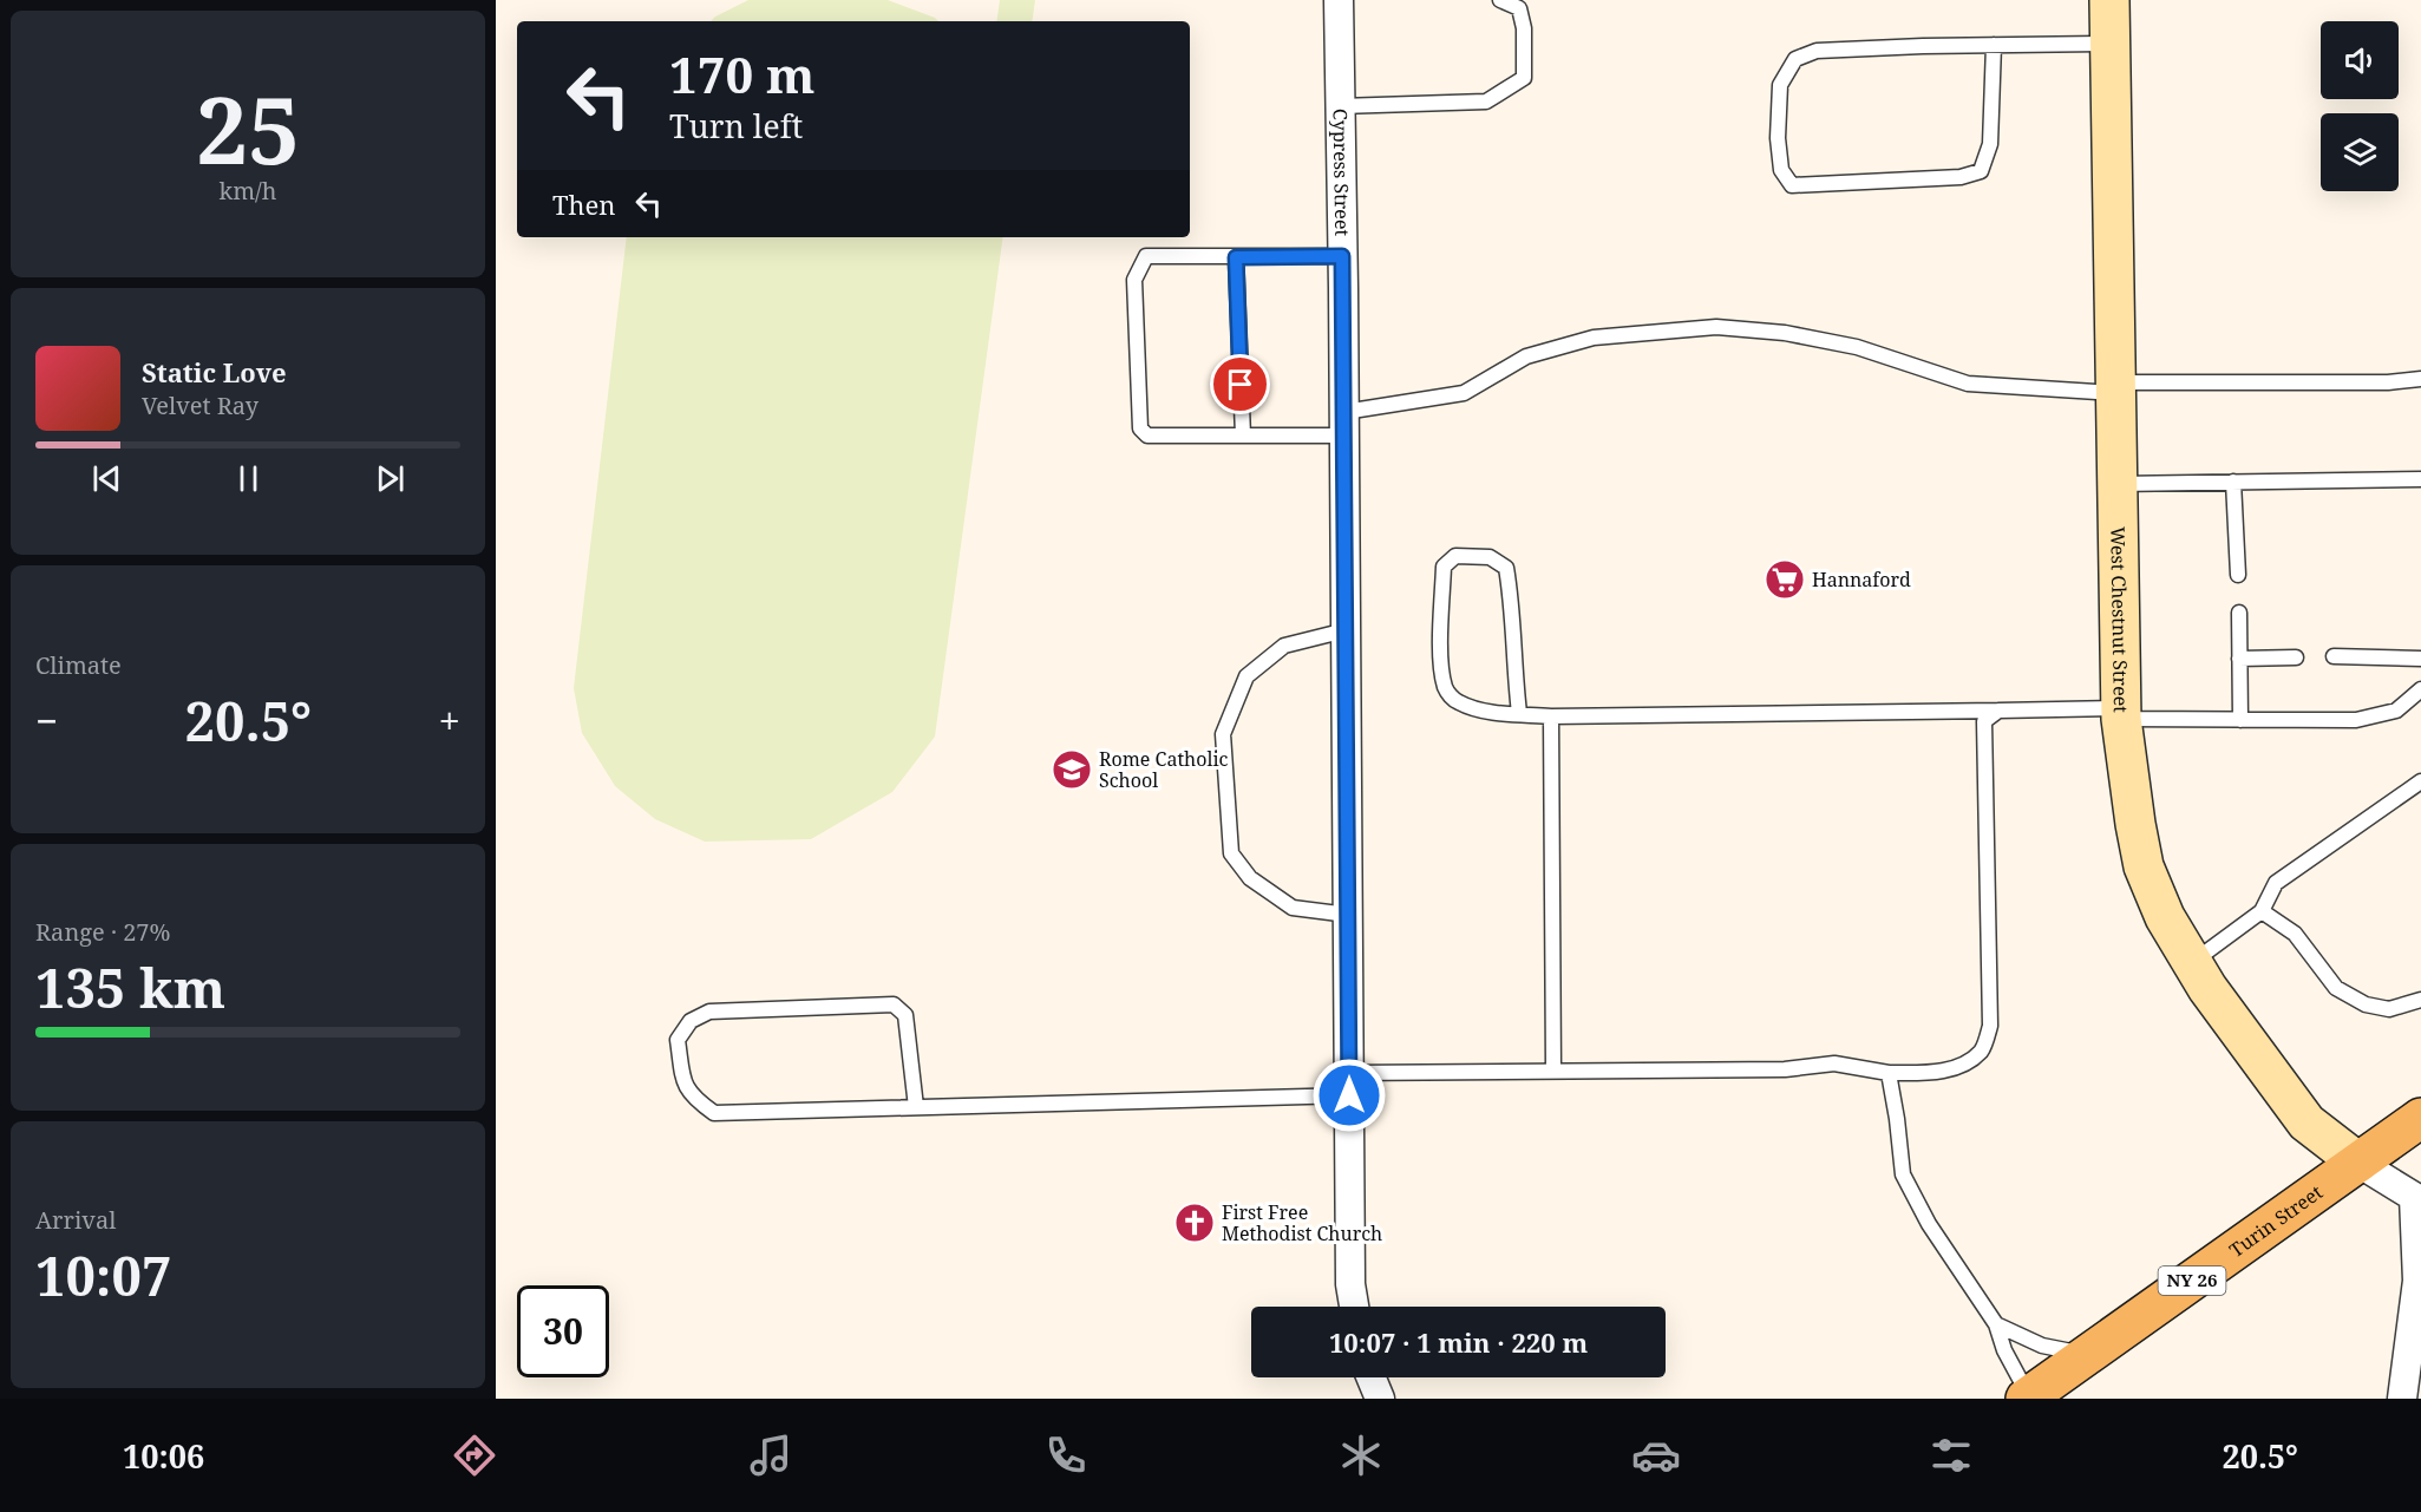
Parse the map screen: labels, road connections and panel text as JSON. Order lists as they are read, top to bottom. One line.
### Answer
{"streets":{"main road":["Turin Street","NY 26"],"street":["Cypress Street","West Chestnut Street"]},"crossings":[["West Chestnut Street","Turin Street"]],"places":{"supermarket":["Hannaford"],"school or university":["Rome Catholic School"],"church":["First Free Methodist Church"]},"page":{"tile":[["25","km/h"],"Climate",["Range · 27%","135 km"],["Arrival","10:07"]],"turn":["170 m","Turn left"],"then":"Then","song":["Static Love","Velvet Ray"],"heat":["−","20.5°","+"],"limit":"30","trip":"10:07 · 1 min · 220 m","tabs":["10:06","20.5°"]}}
